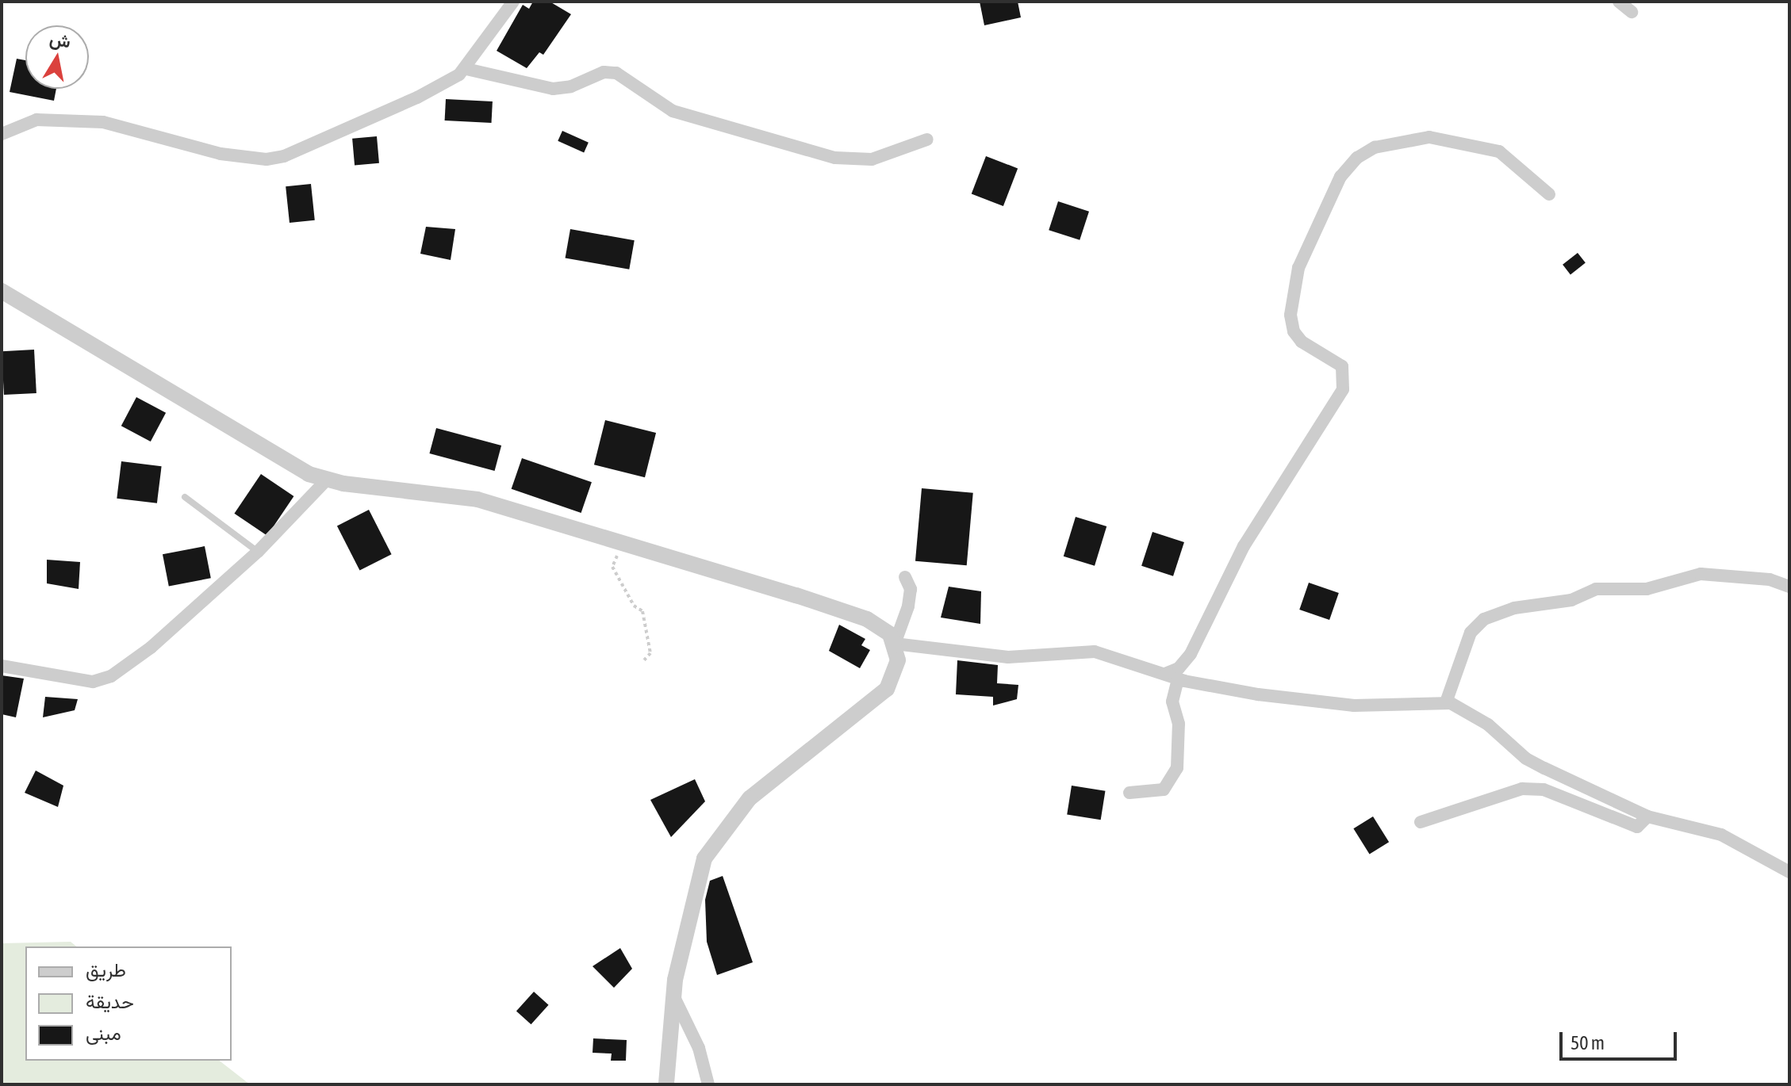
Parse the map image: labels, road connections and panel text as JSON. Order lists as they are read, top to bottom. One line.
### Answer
{"legend":["طريق","حديقة","مبنى"],"scale_bar":"50 m","north":"top"}
